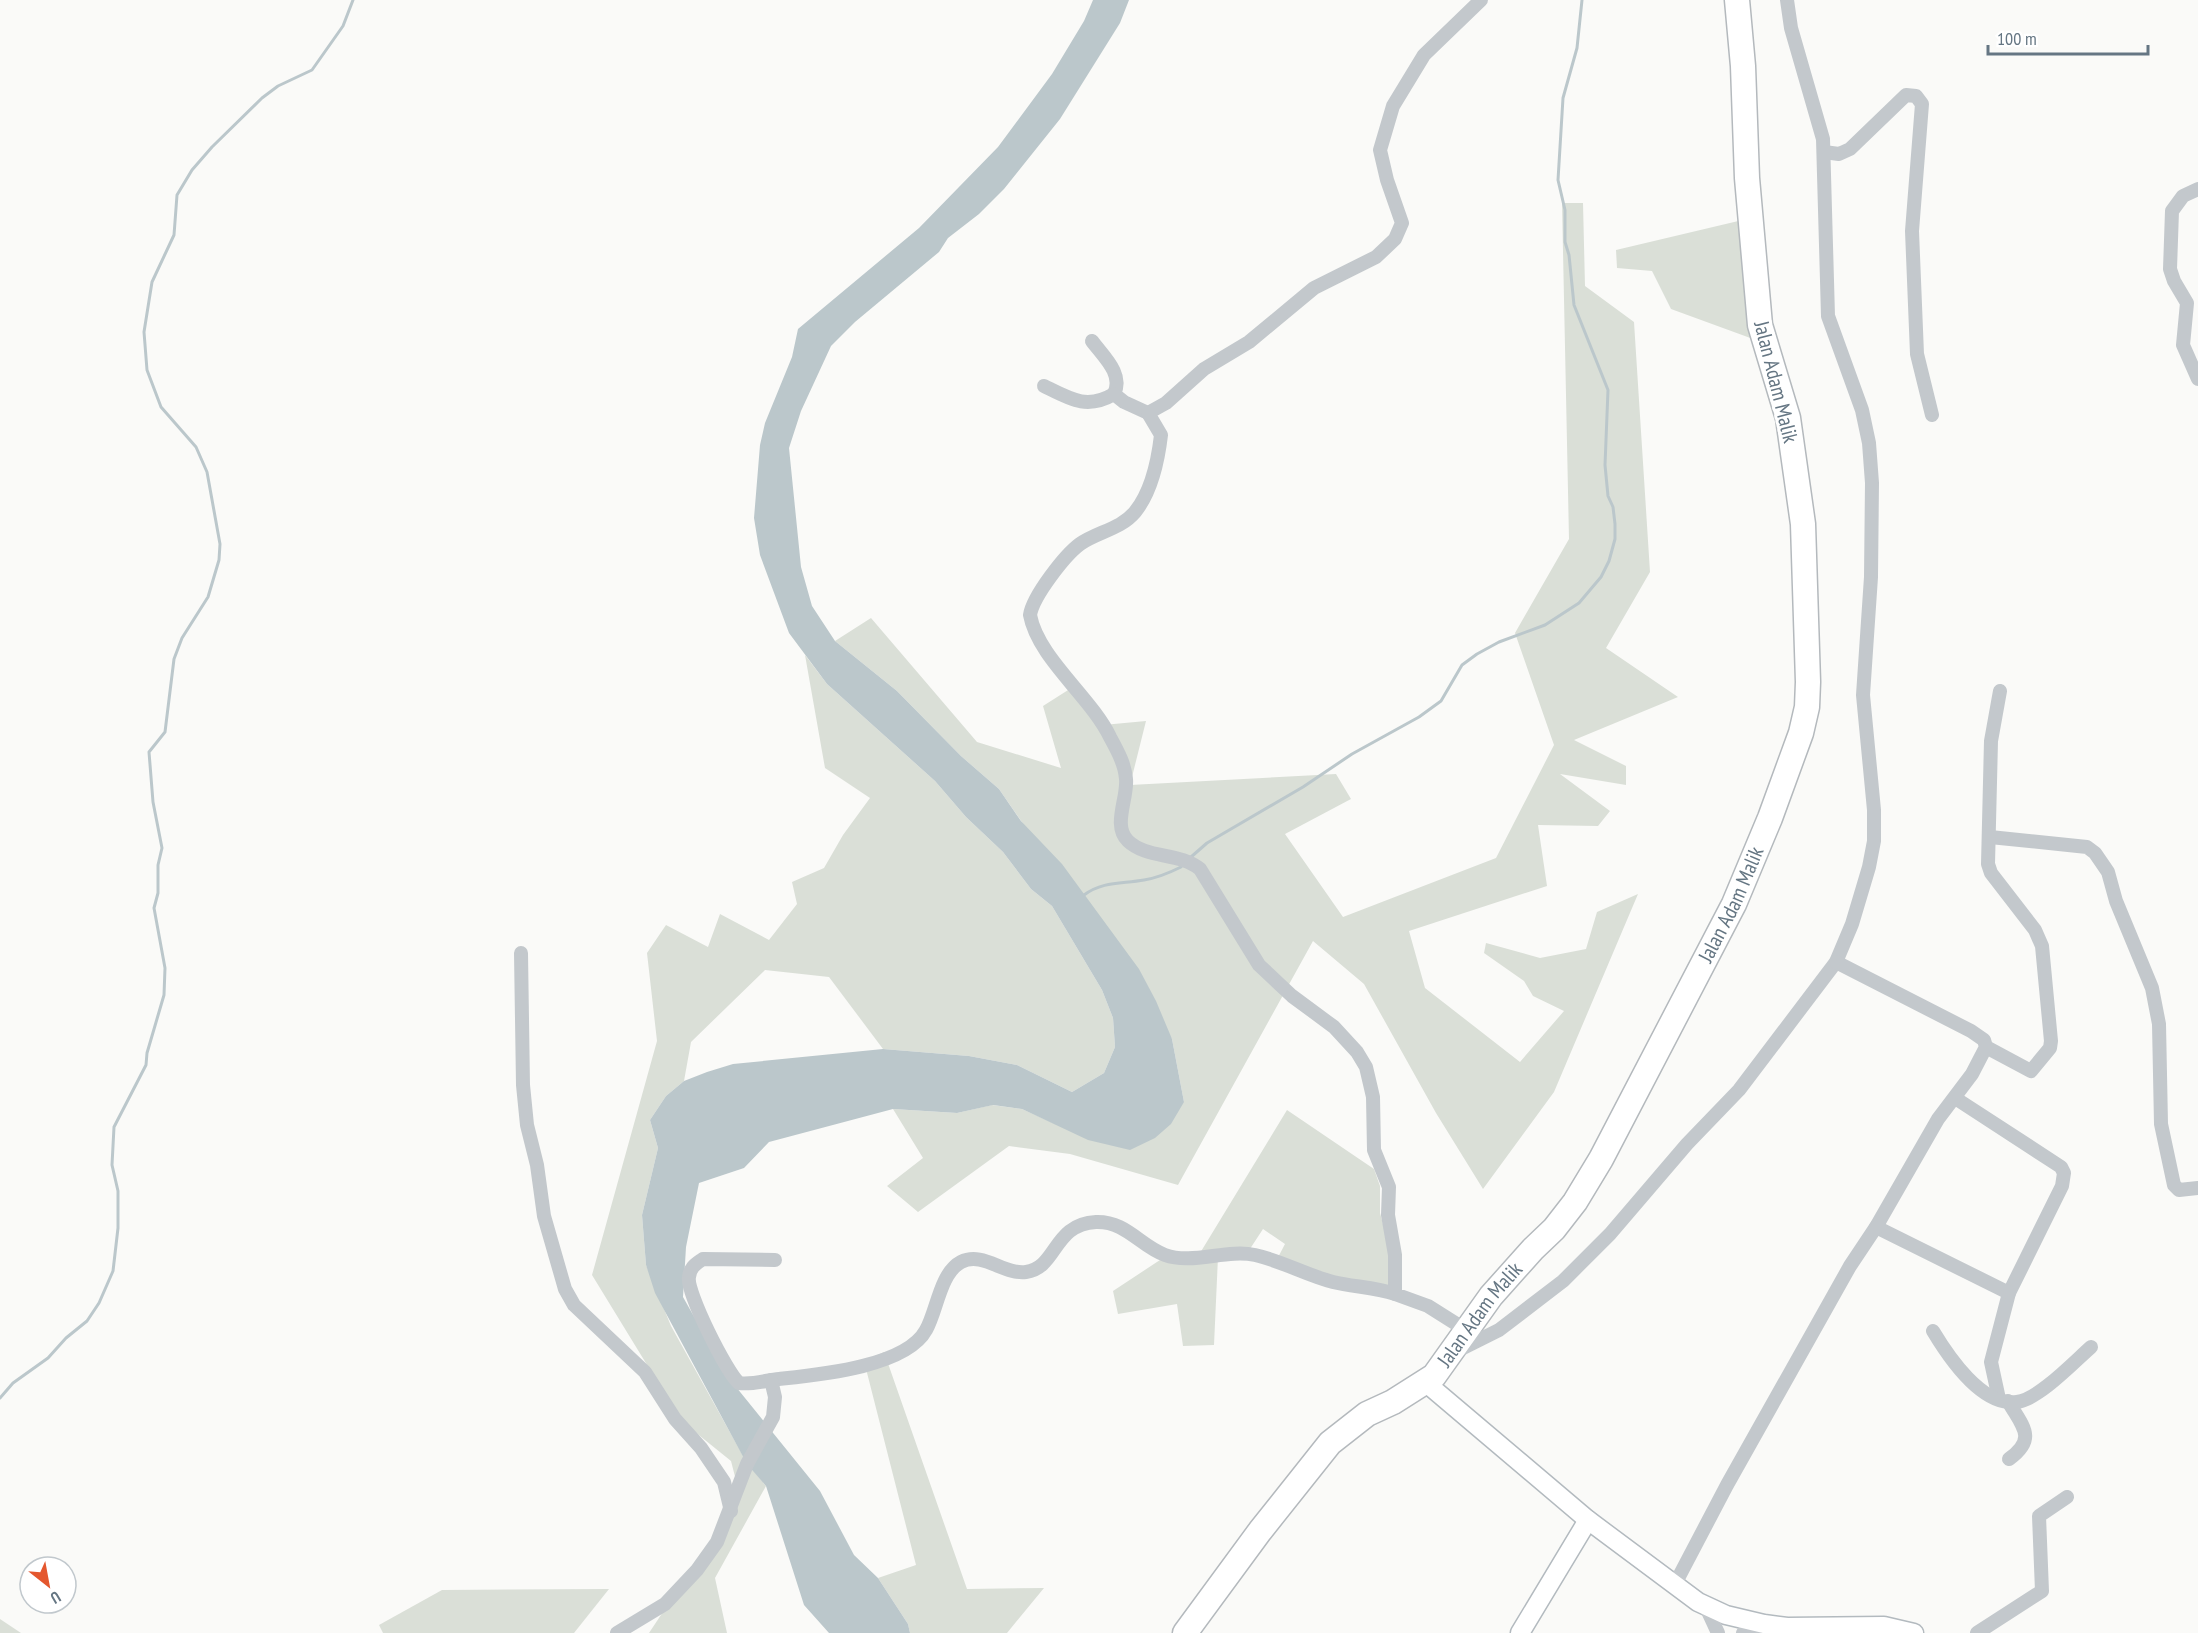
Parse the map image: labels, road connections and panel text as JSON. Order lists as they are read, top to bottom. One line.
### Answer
{"streets":{"highway":["Jalan Adam Malik"]},"scale_bar":"100 m","north":"bottom right"}
